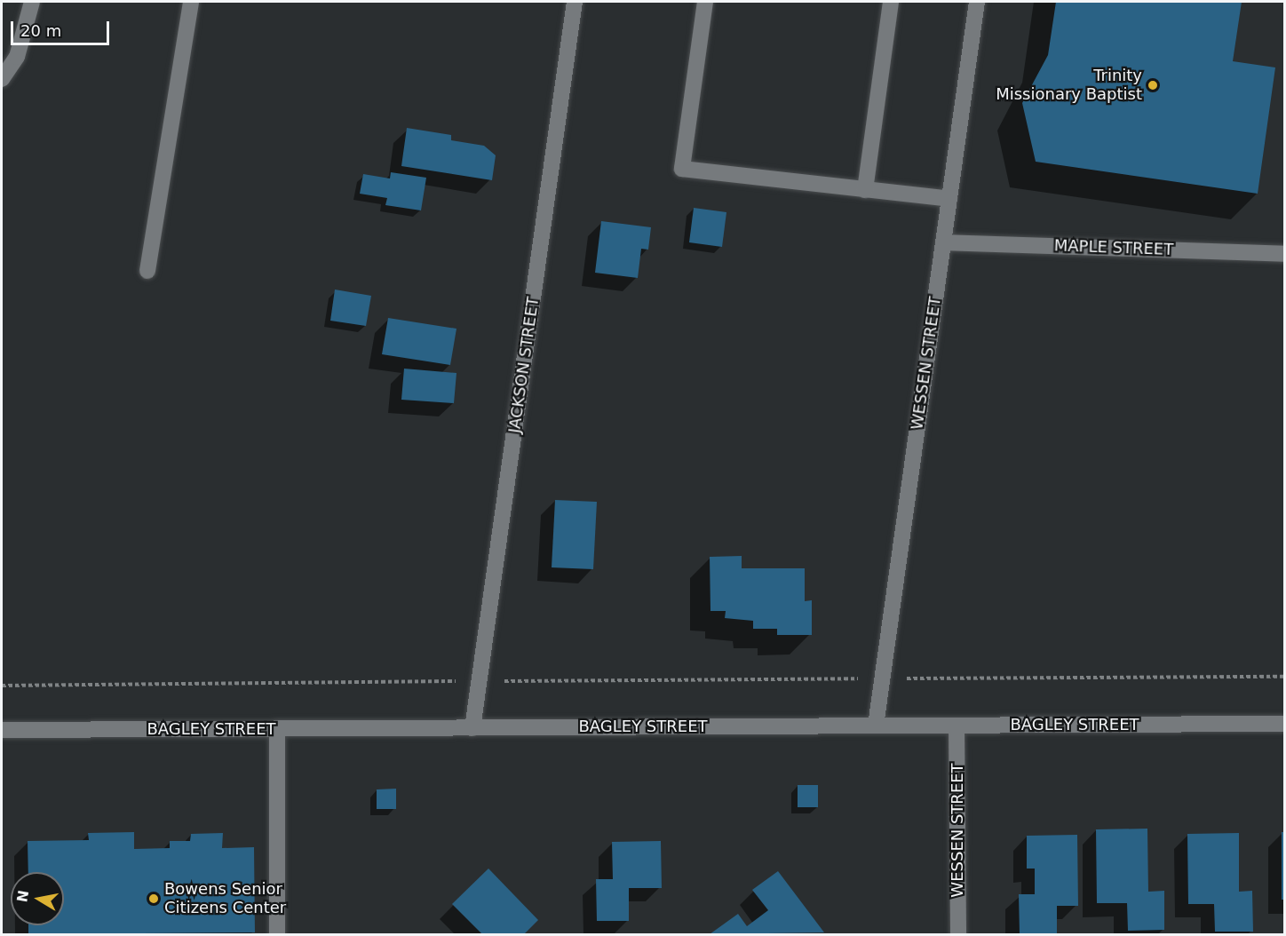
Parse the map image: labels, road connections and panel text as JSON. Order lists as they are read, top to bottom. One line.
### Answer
{"streets":{"street":["MAPLE STREET","WESSEN STREET","JACKSON STREET","BAGLEY STREET"]},"crossings":[["MAPLE STREET","WESSEN STREET"],["WESSEN STREET","BAGLEY STREET"],["JACKSON STREET","BAGLEY STREET"]],"places":["Trinity Missionary Baptist","Bowens Senior Citizens Center"],"scale_bar":"20 m","north":"left"}
